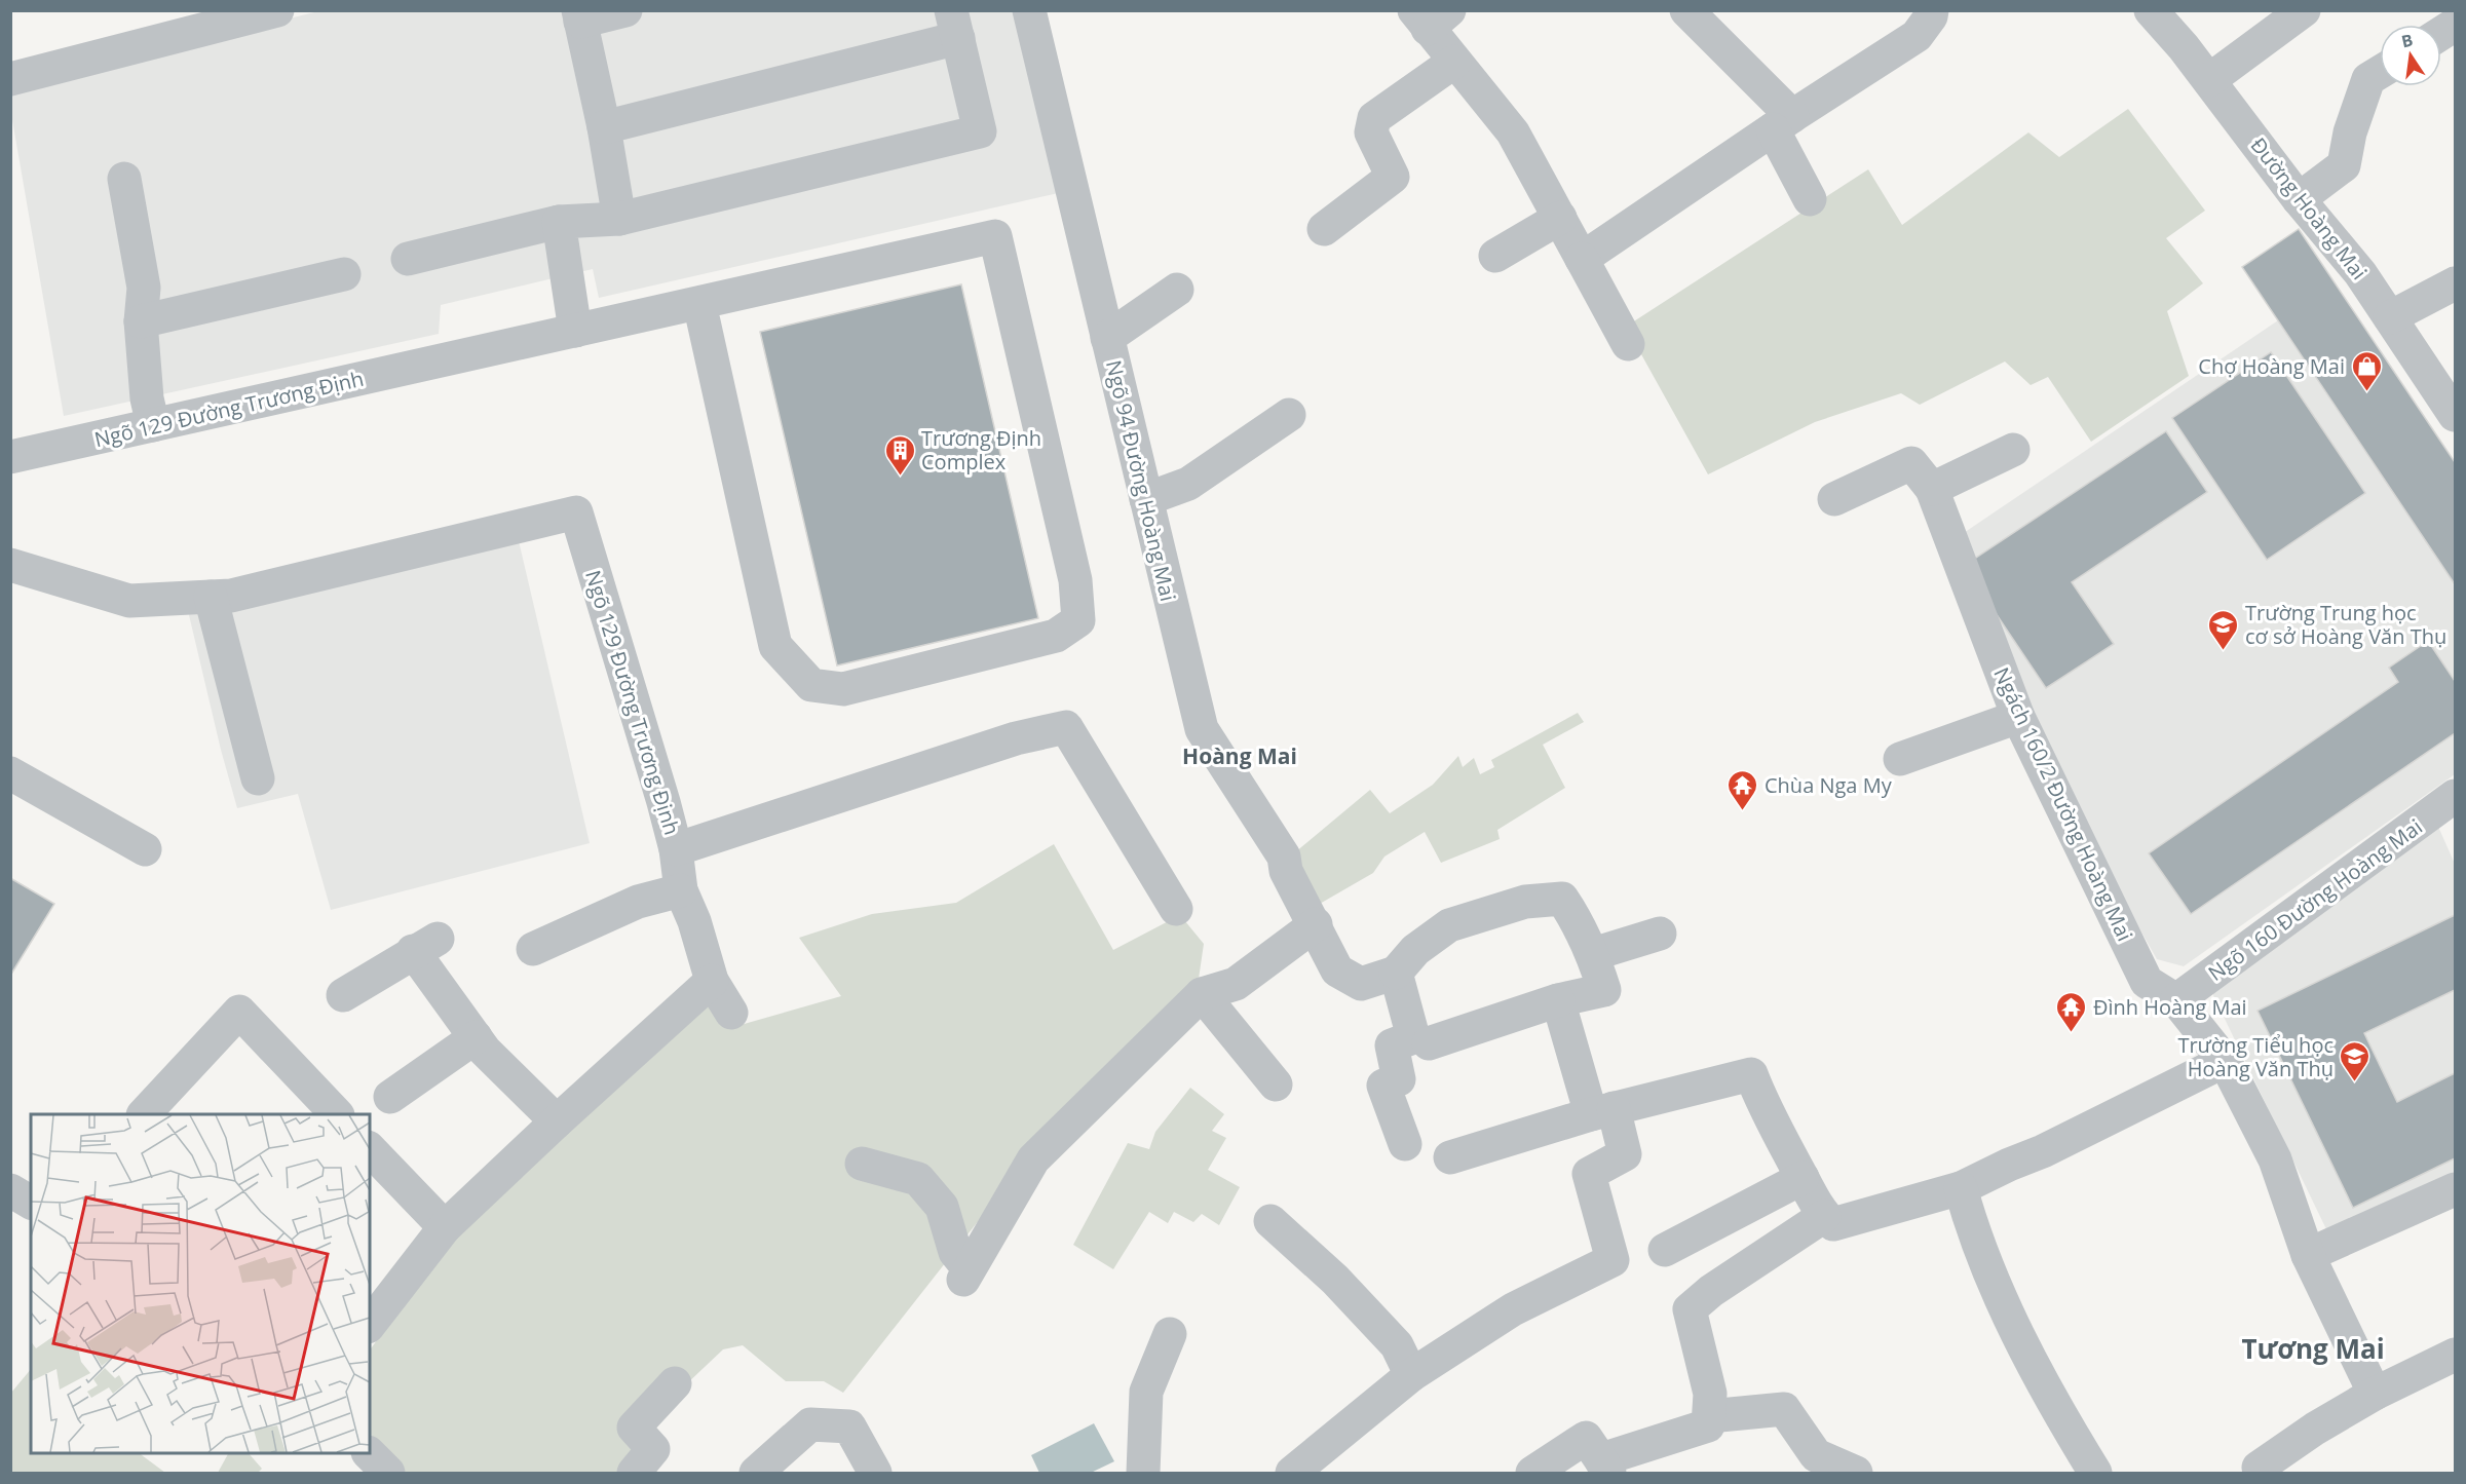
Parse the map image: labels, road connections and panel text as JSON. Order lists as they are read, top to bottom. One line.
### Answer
{"streets":{"street":["Đường Hoàng Mai","Ngõ 129 Đường Trương Định","Ngõ 94 Đường Hoàng Mai","Ngách 160/2 Đường Hoàng Mai","Ngõ 160 Đường Hoàng Mai"]},"crossings":[["Ngách 160/2 Đường Hoàng Mai","Ngõ 160 Đường Hoàng Mai"]],"districts":["Hoàng Mai","Tương Mai"],"places":{"shop":["Chợ Hoàng Mai"],"building":["Trương Định Complex"],"school or university":["Trường Trung học cơ sở Hoàng Văn Thụ","Trường Tiểu học Hoàng Văn Thụ"],"temple":["Chùa Nga My","Đình Hoàng Mai"]},"north":"top"}
